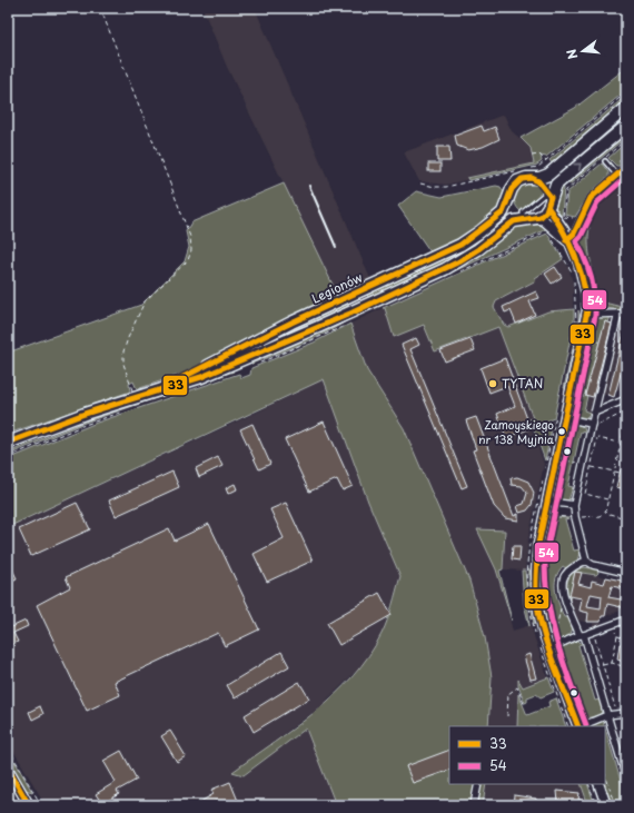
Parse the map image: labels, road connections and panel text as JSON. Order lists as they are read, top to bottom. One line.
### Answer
{"streets":{"highway":["Legionów"]},"places":["TYTAN","Zamoyskiego nr 138 Myjnia"],"lines":["transit line 33","transit line 54"],"legend":["33","54"],"north":"left"}
